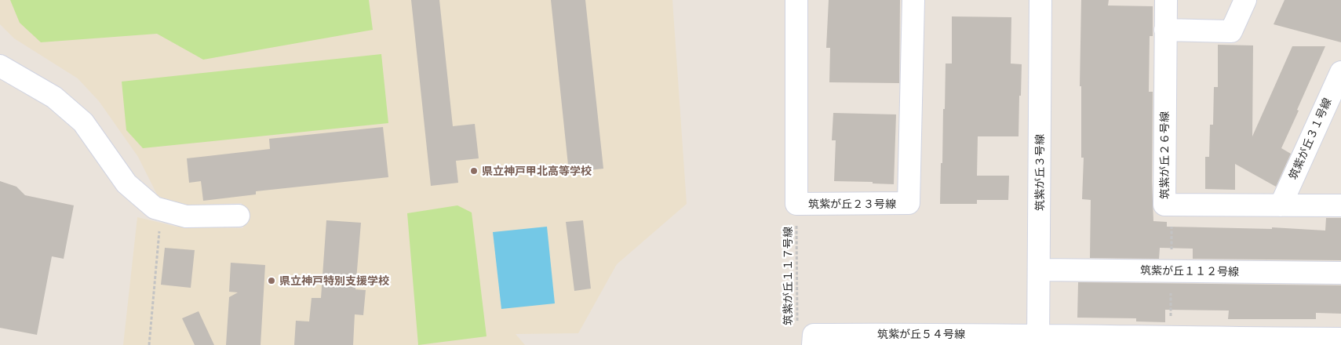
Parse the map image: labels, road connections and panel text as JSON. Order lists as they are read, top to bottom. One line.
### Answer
{"streets":{"street":["筑紫が丘３１号線","筑紫が丘２６号線","筑紫が丘３号線","筑紫が丘２３号線","筑紫が丘１１２号線","筑紫が丘５４号線"],"path":["筑紫が丘１１７号線"]},"crossings":[["筑紫が丘３１号線","筑紫が丘２６号線"],["筑紫が丘３号線","筑紫が丘１１２号線"],["筑紫が丘３号線","筑紫が丘５４号線"],["筑紫が丘２３号線","筑紫が丘１１７号線"],["筑紫が丘１１７号線","筑紫が丘５４号線"]],"places":["県立神戸甲北高等学校","県立神戸特別支援学校"]}
